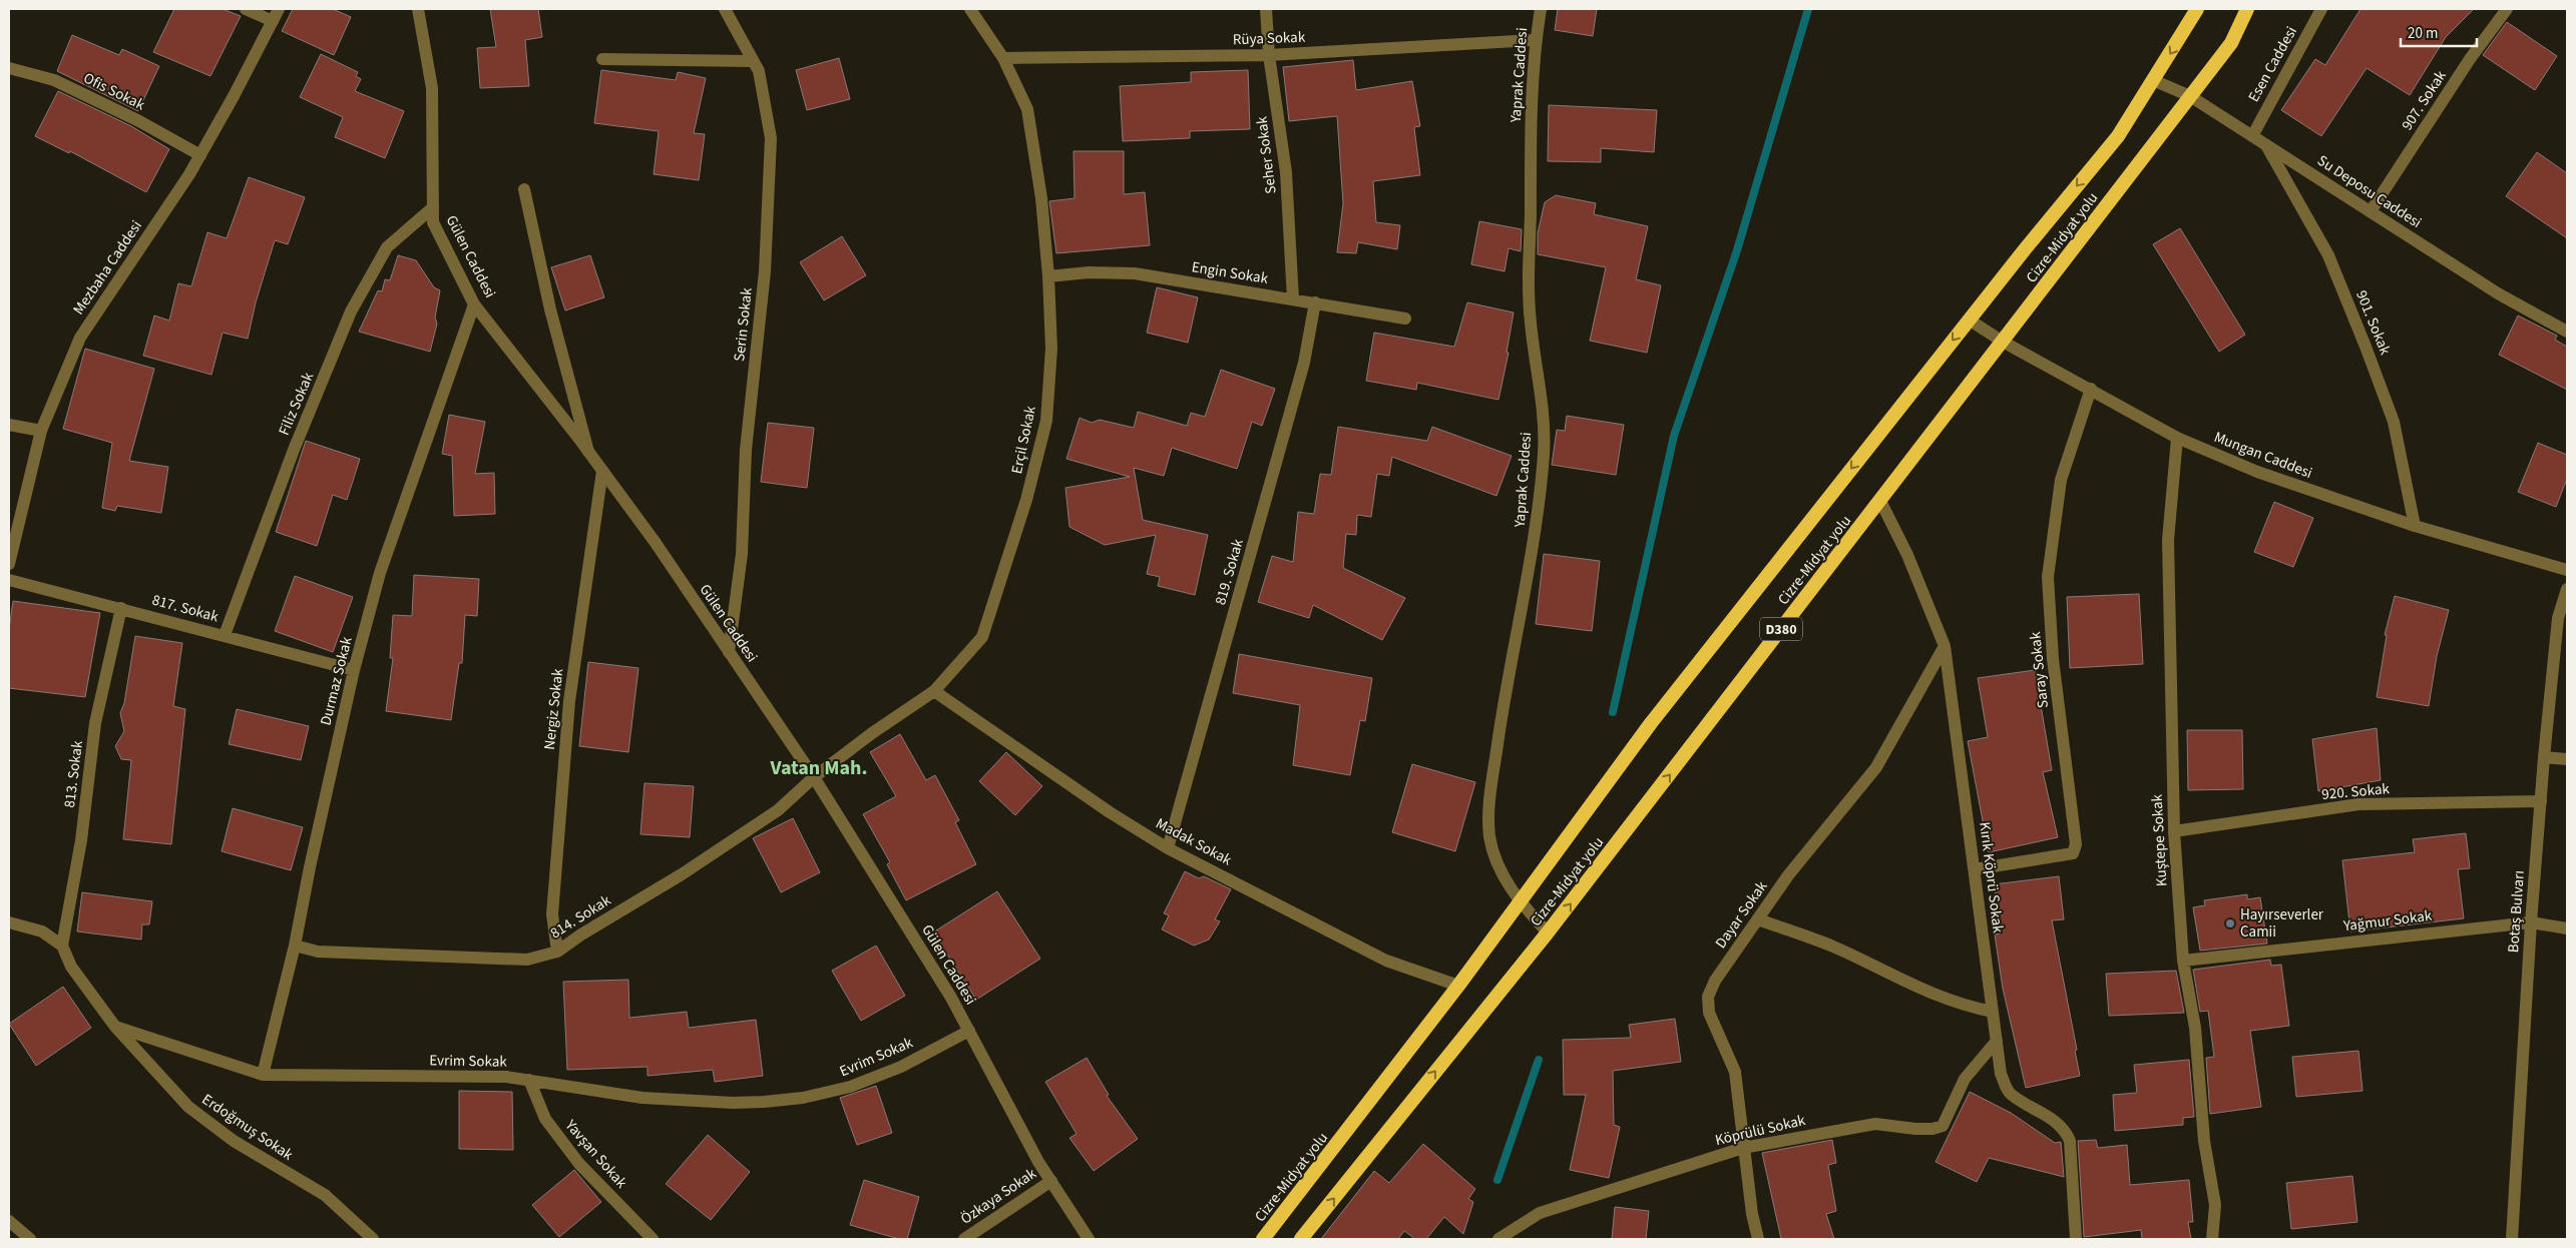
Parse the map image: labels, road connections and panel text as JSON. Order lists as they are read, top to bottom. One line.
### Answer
{"streets":{"highway":["Cizre-Midyat yolu","D380"],"street":["Rüya Sokak","Esen Caddesi","Yaprak Caddesi","Ofis Sokak","907. Sokak","Seher Sokak","Su Deposu Caddesi","Gülen Caddesi","Mezbaha Caddesi","Engin Sokak","901. Sokak","Serin Sokak","Filiz Sokak","Erçil Sokak","Mungan Caddesi","819. Sokak","817. Sokak","Saray Sokak","Durmaz Sokak","Nergiz Sokak","813. Sokak","920. Sokak","Kuştepe Sokak","Madak Sokak","Kırık Köprü Sokak","Botaş Bulvarı","Dayar Sokak","814. Sokak","Yağmur Sokak","Evrim Sokak","Erdoğmuş Sokak","Köprülü Sokak","Yavşan Sokak","Özkaya Sokak"]},"crossings":[["Rüya Sokak","Yaprak Caddesi"],["Rüya Sokak","Seher Sokak"],["Rüya Sokak","Erçil Sokak"],["Esen Caddesi","Su Deposu Caddesi"],["Yaprak Caddesi","Cizre-Midyat yolu"],["Ofis Sokak","Mezbaha Caddesi"],["907. Sokak","Su Deposu Caddesi"],["Seher Sokak","Engin Sokak"],["Su Deposu Caddesi","Cizre-Midyat yolu"],["Su Deposu Caddesi","901. Sokak"],["Cizre-Midyat yolu","Mungan Caddesi"],["Cizre-Midyat yolu","Madak Sokak"],["Cizre-Midyat yolu","Kırık Köprü Sokak"],["Gülen Caddesi","Serin Sokak"],["Gülen Caddesi","Filiz Sokak"],["Gülen Caddesi","Erçil Sokak"],["Gülen Caddesi","Durmaz Sokak"],["Gülen Caddesi","Nergiz Sokak"],["Gülen Caddesi","814. Sokak"],["Gülen Caddesi","Evrim Sokak"],["Gülen Caddesi","Özkaya Sokak"],["Engin Sokak","Erçil Sokak"],["Engin Sokak","819. Sokak"],["901. Sokak","Mungan Caddesi"],["Filiz Sokak","817. Sokak"],["Erçil Sokak","Madak Sokak"],["Erçil Sokak","814. Sokak"],["Mungan Caddesi","Saray Sokak"],["Mungan Caddesi","Kuştepe Sokak"],["819. Sokak","Madak Sokak"],["817. Sokak","Durmaz Sokak"],["817. Sokak","813. Sokak"],["Saray Sokak","Kırık Köprü Sokak"],["Durmaz Sokak","814. Sokak"],["Durmaz Sokak","Evrim Sokak"],["Nergiz Sokak","814. Sokak"],["920. Sokak","Kuştepe Sokak"],["920. Sokak","Botaş Bulvarı"],["Kuştepe Sokak","Yağmur Sokak"],["Kırık Köprü Sokak","Dayar Sokak"],["Kırık Köprü Sokak","Köprülü Sokak"],["Botaş Bulvarı","Yağmur Sokak"],["Dayar Sokak","Köprülü Sokak"],["Evrim Sokak","Erdoğmuş Sokak"],["Evrim Sokak","Yavşan Sokak"]],"districts":["Vatan Mah."],"places":["Hayırseverler Camii"],"scale_bar":"20 m"}
